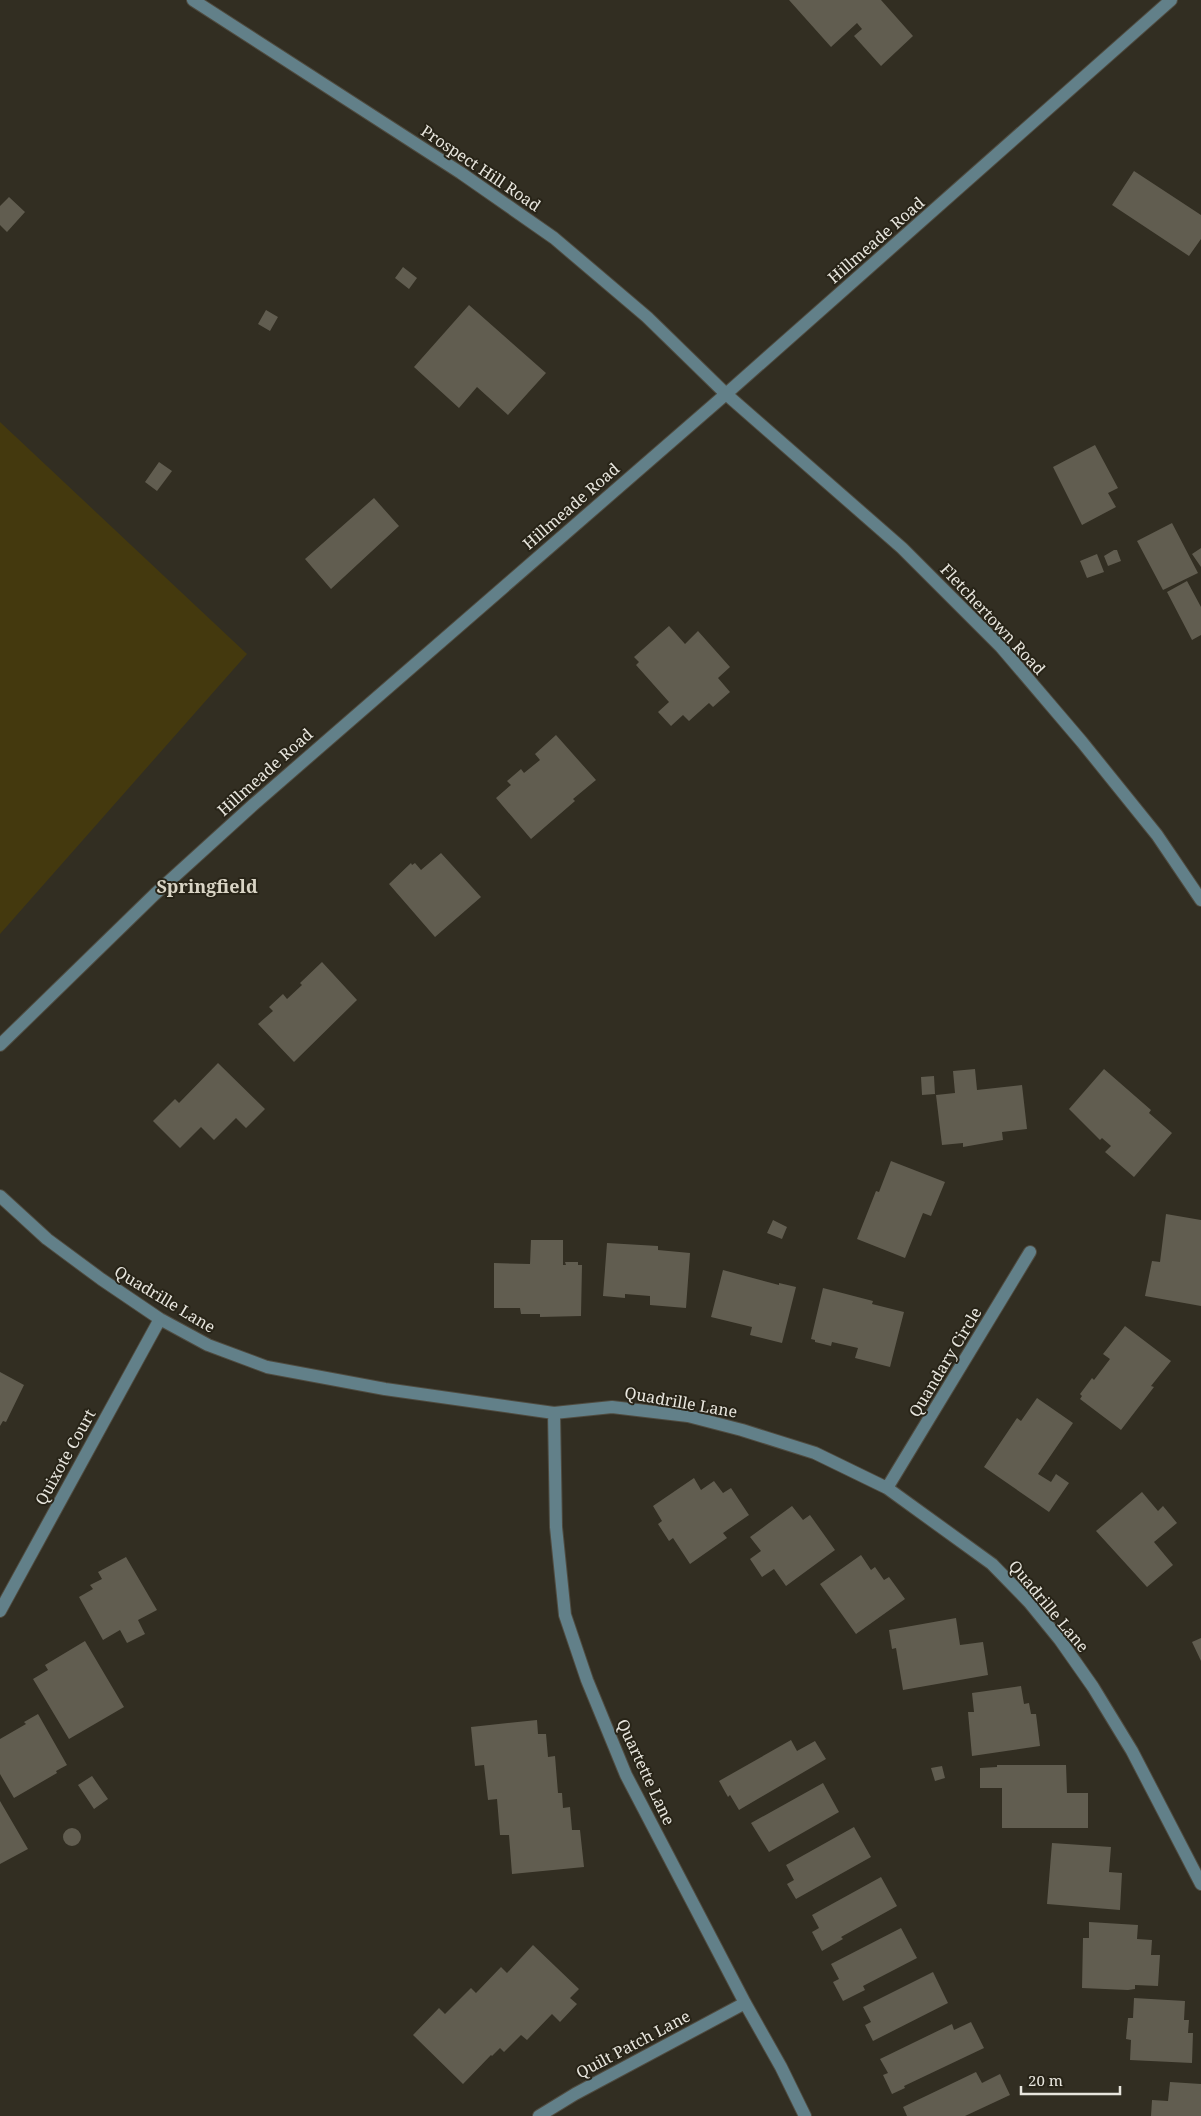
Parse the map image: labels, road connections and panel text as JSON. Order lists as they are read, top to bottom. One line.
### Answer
{"streets":{"street":["Prospect Hill Road","Hillmeade Road","Fletchertown Road","Quadrille Lane","Quandary Circle","Quixote Court","Quartette Lane","Quilt Patch Lane"]},"crossings":[["Prospect Hill Road","Hillmeade Road"],["Prospect Hill Road","Fletchertown Road"],["Hillmeade Road","Fletchertown Road"],["Quadrille Lane","Quandary Circle"],["Quadrille Lane","Quixote Court"],["Quadrille Lane","Quartette Lane"],["Quartette Lane","Quilt Patch Lane"]],"districts":["Springfield"],"scale_bar":"20 m"}
